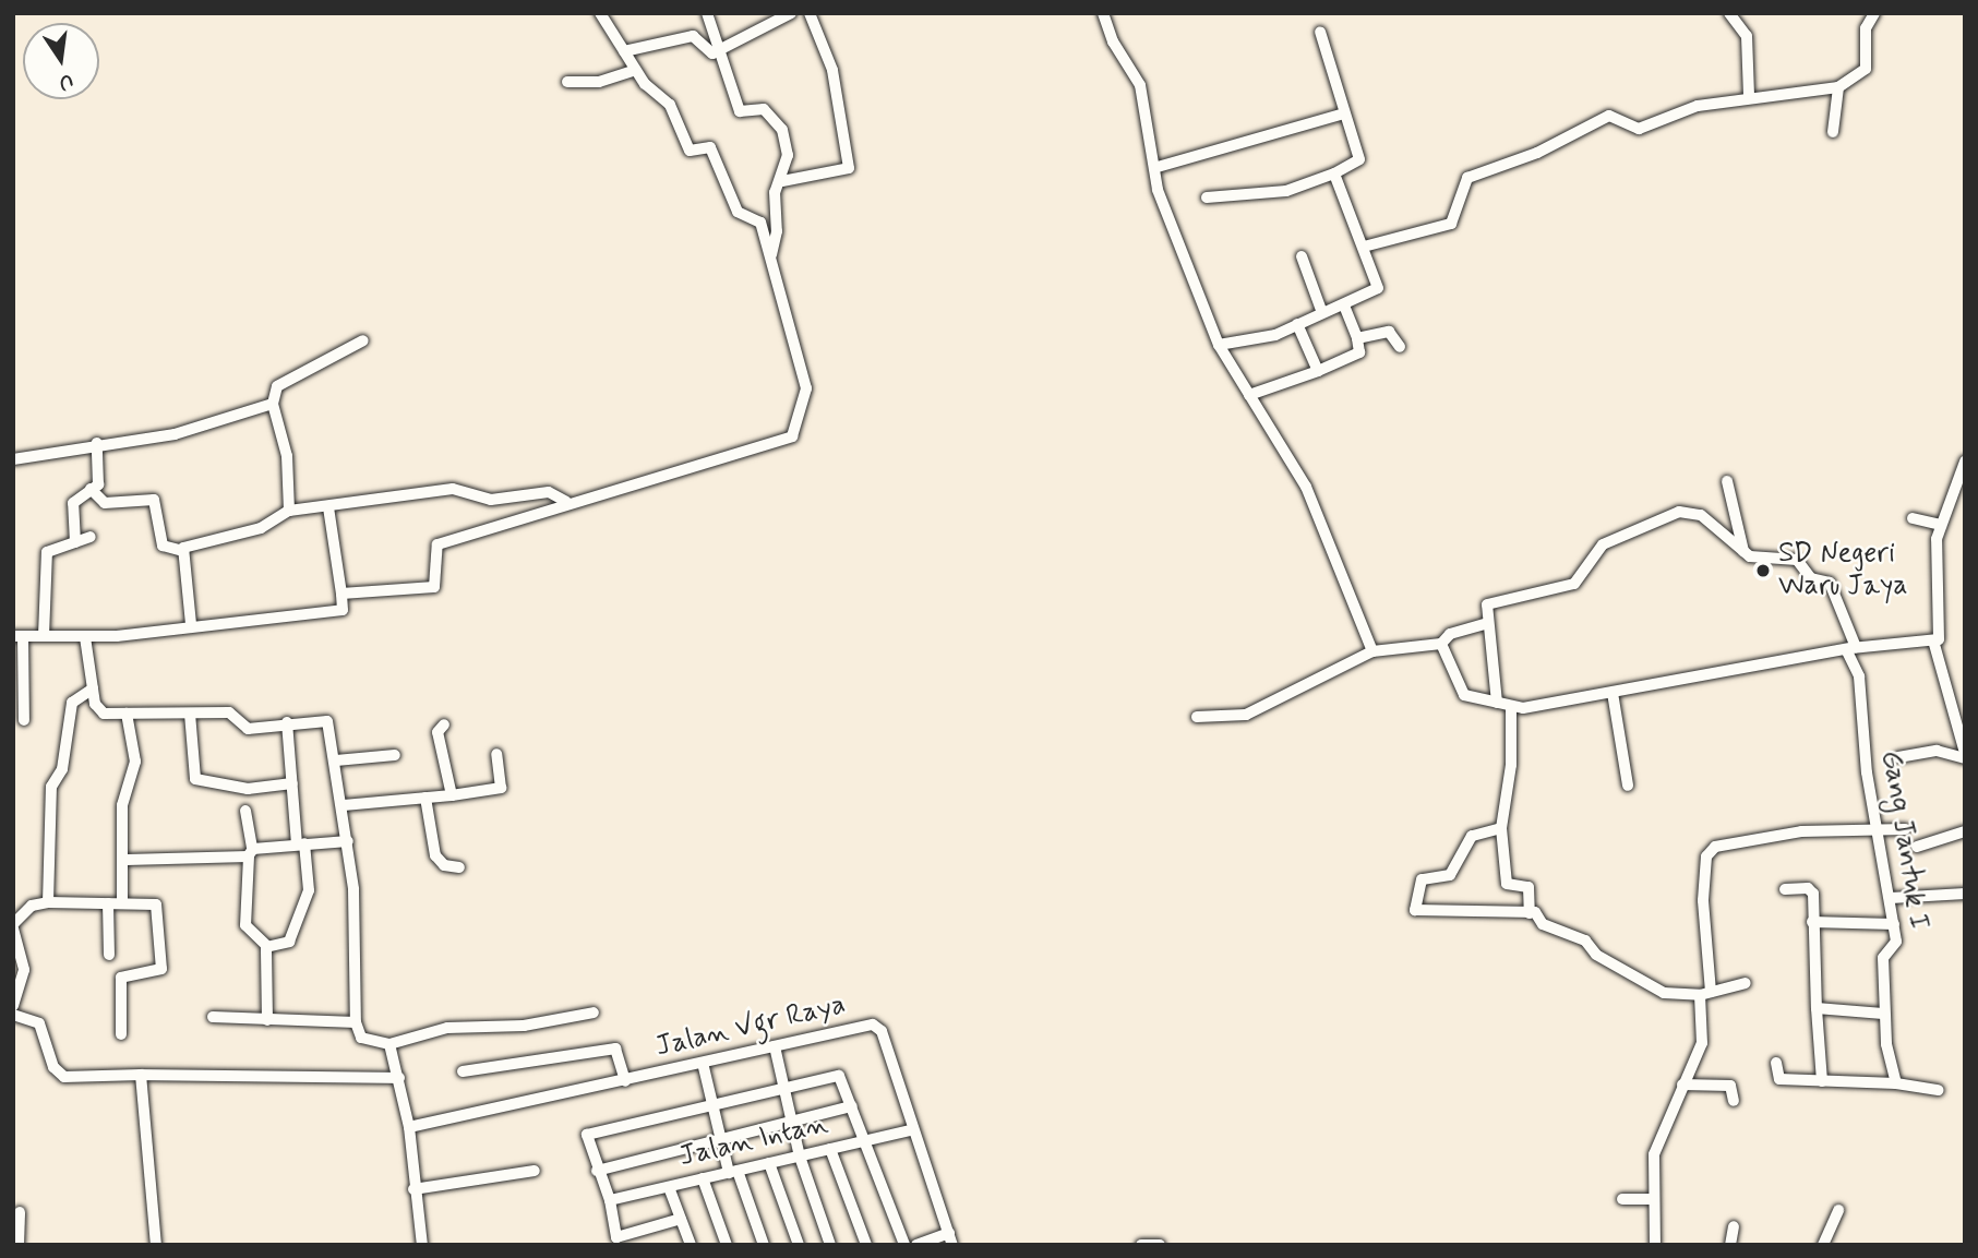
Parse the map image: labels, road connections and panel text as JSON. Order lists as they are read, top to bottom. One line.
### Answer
{"streets":{"street":["Gang Jantuk I","Jalan Vgr Raya","Jalan Intan"]},"crossings":[["Jalan Vgr Raya","Jalan Intan"]],"places":["SD Negeri Waru Jaya"],"north":"bottom"}
